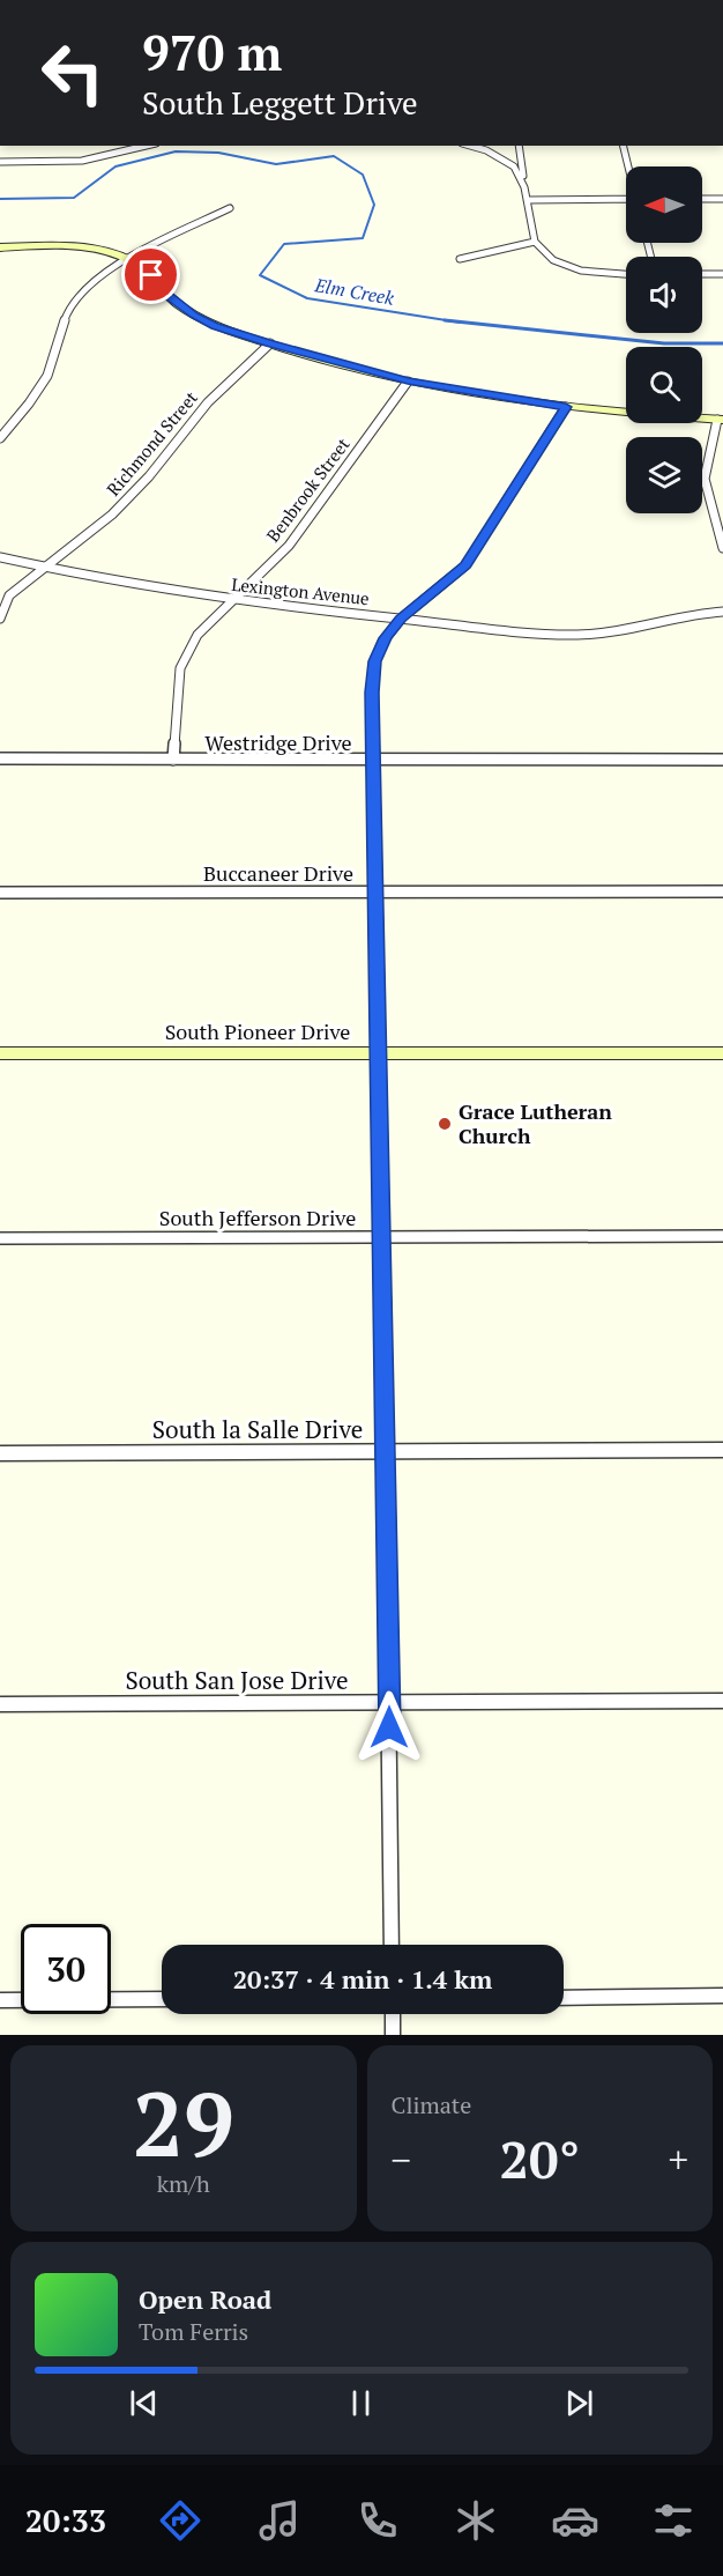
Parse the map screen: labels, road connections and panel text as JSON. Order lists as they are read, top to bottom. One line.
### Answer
{"streets":{"street":["Richmond Street","Benbrook Street","Lexington Avenue","Westridge Drive","Buccaneer Drive","South Pioneer Drive","South Jefferson Drive","South la Salle Drive","South San Jose Drive"]},"crossings":[["Richmond Street","Lexington Avenue"],["Benbrook Street","Lexington Avenue"],["Benbrook Street","Westridge Drive"]],"water":["Elm Creek"],"places":["Grace Lutheran Church"],"north":"left","page":{"turn":["970 m","South Leggett Drive"],"limit":"30","trip":"20:37 · 4 min · 1.4 km","tile":[["29","km/h"],"Climate"],"heat":["−","20°","+"],"song":["Open Road","Tom Ferris"],"tabs":"20:33"}}
